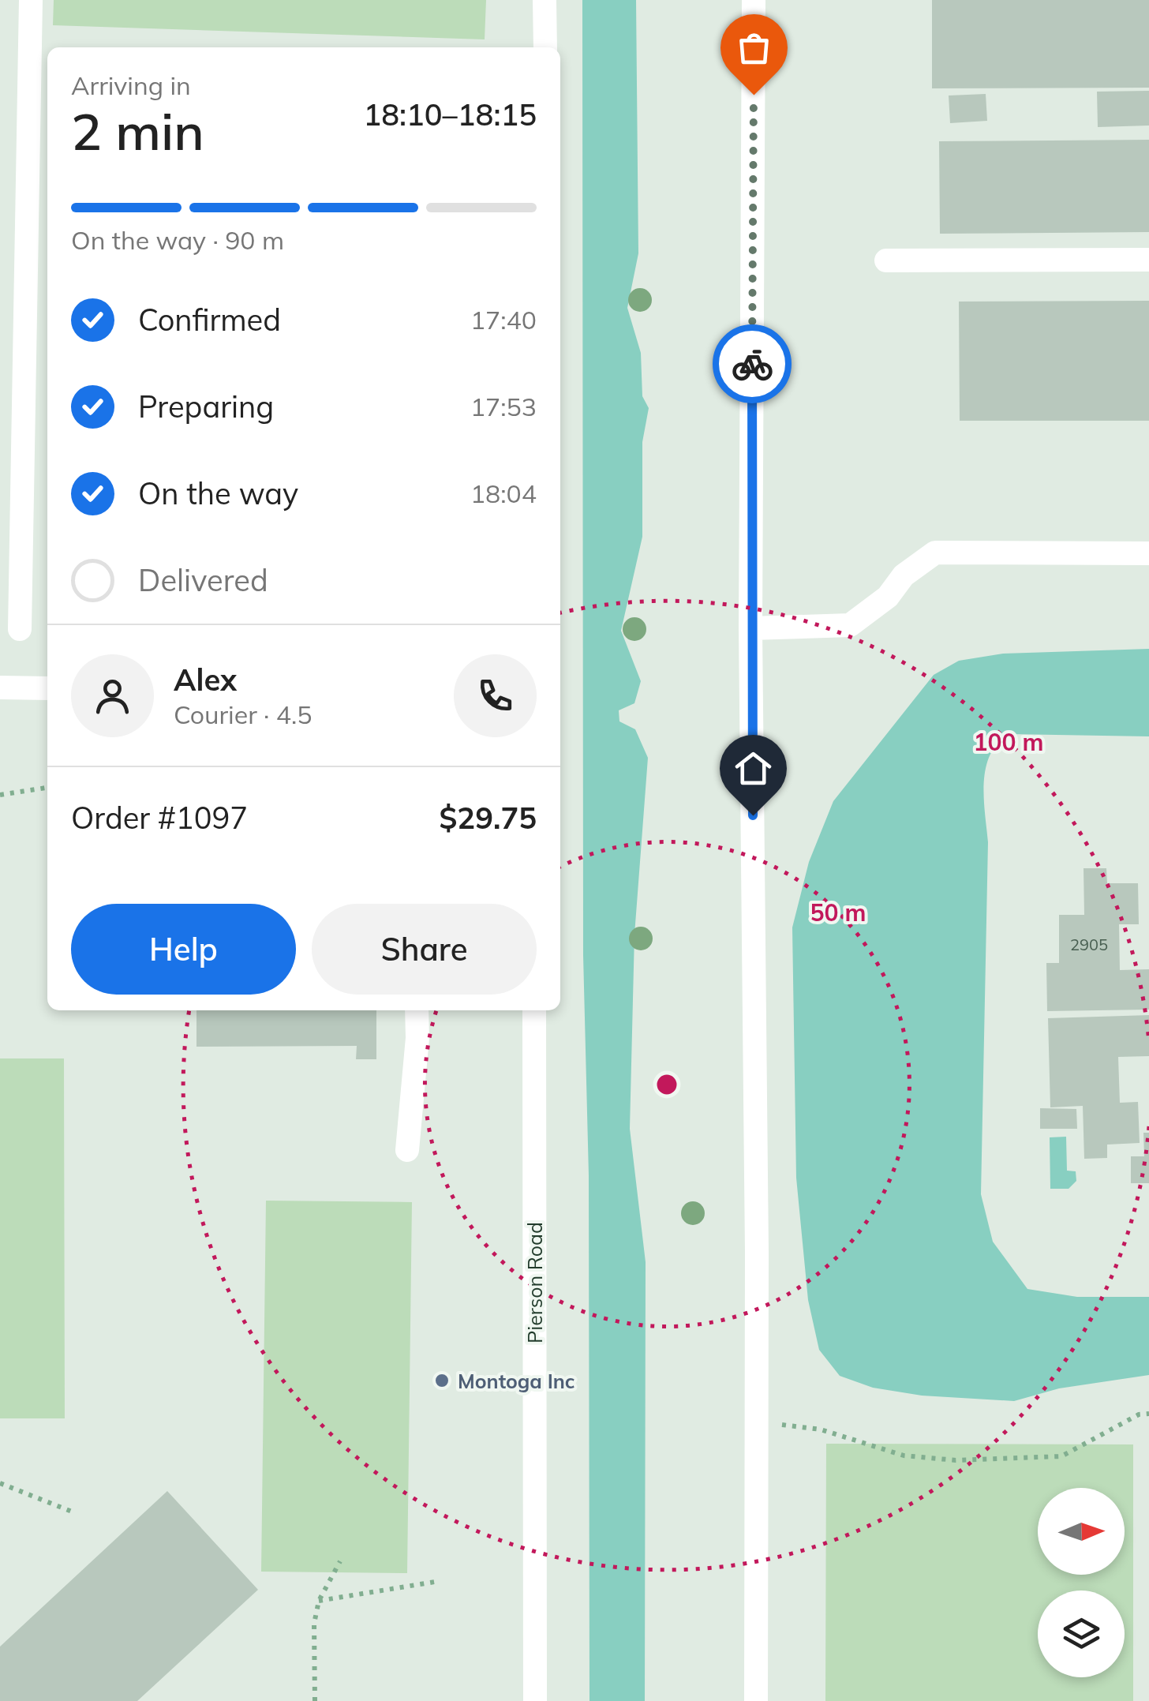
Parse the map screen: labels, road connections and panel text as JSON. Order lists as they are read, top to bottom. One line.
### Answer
{"streets":{"street":["Pierson Road"]},"places":["Montoga Inc"],"house_numbers":["2905"],"north":"right","page":{"heading":["2 min","Arriving in","18:10–18:15"],"panel":["Alex","Courier · 4.5","Order #1097","$29.75"],"bar":"On the way · 90 m","list":[["Confirmed","17:40"],["Preparing","17:53"],["On the way","18:04"],"Delivered"],"buttons":["Help","Share"]},"rings":["100 m","50 m"]}
